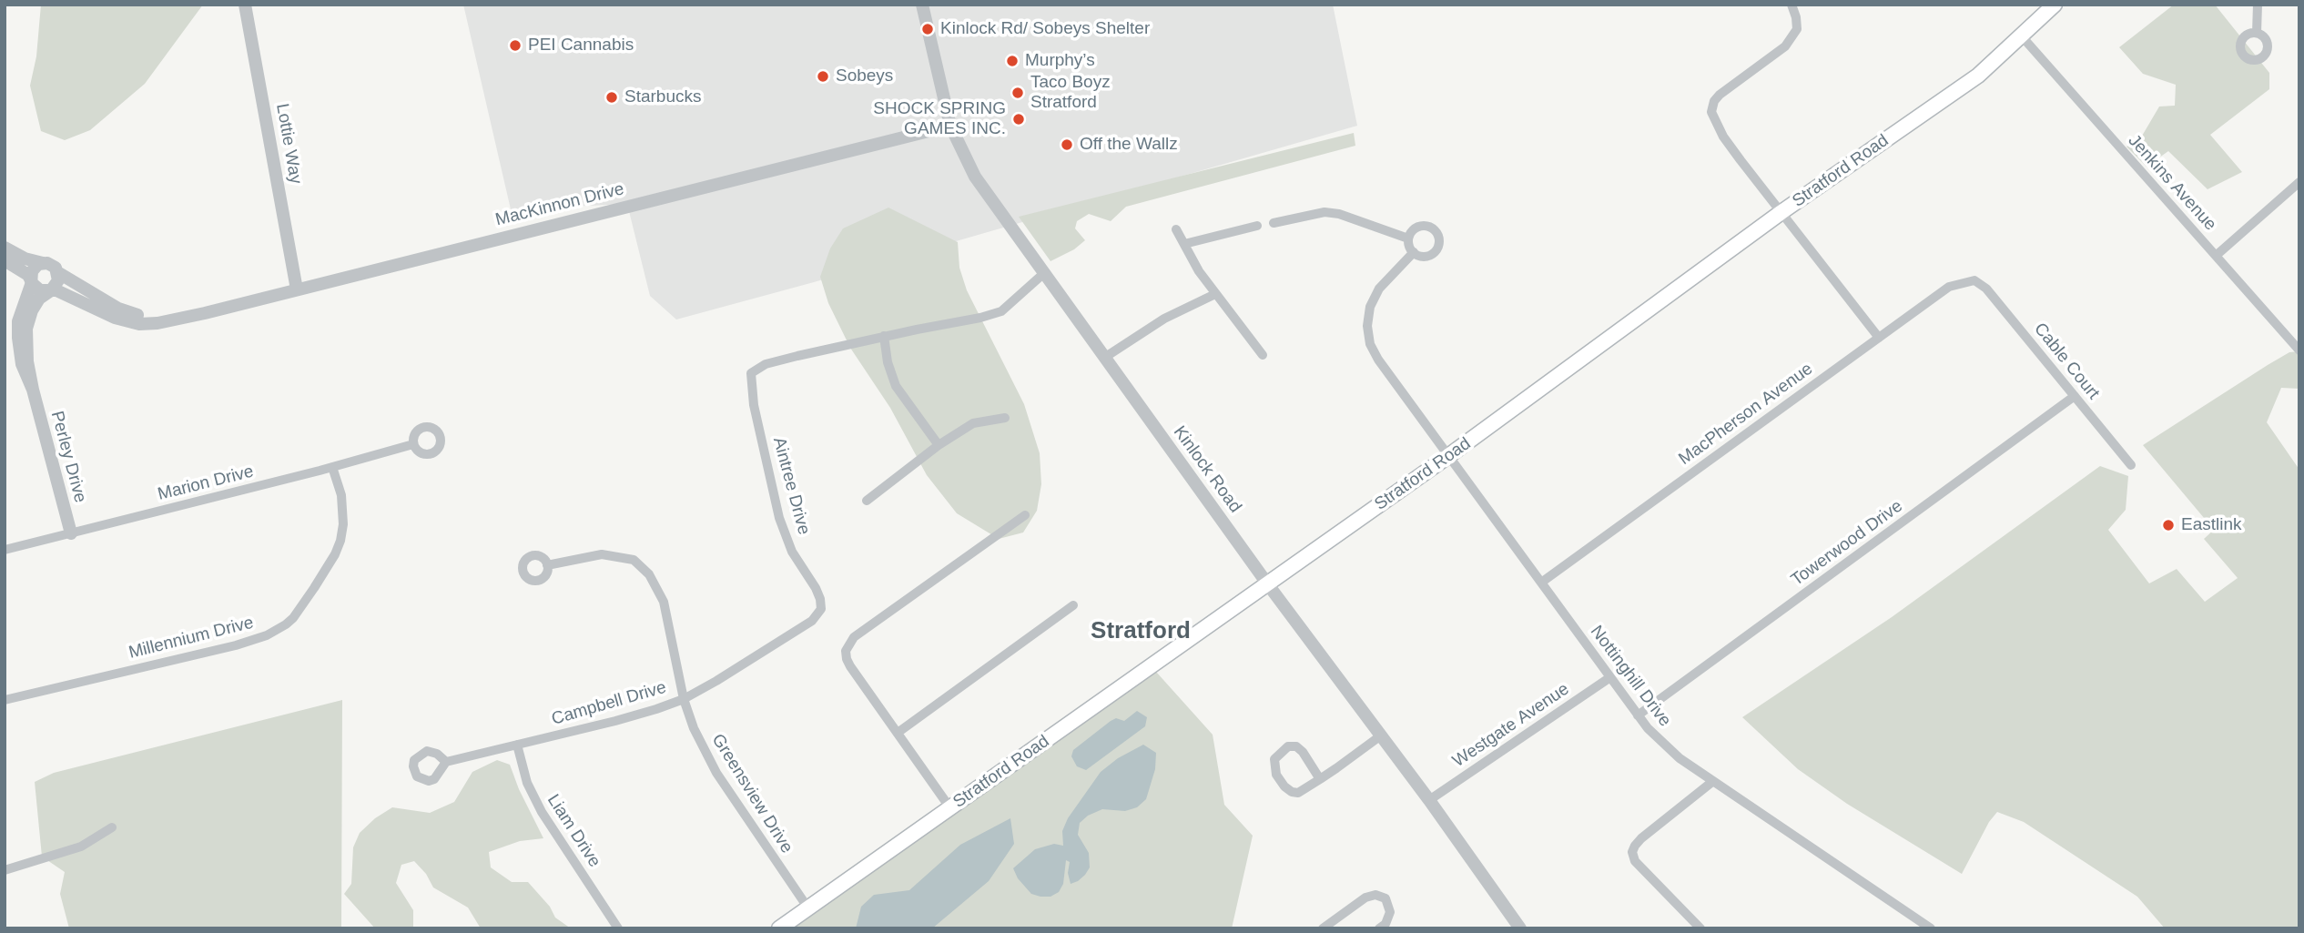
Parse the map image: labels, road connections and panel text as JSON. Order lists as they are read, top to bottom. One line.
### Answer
{"streets":{"main road":["Stratford Road"],"street":["Lottie Way","Jenkins Avenue","MacKinnon Drive","Cable Court","MacPherson Avenue","Perley Drive","Kinlock Road","Marion Drive","Aintree Drive","Towerwood Drive","Millennium Drive","Nottinghill Drive","Campbell Drive","Westgate Avenue","Greensview Drive","Liam Drive"]},"crossings":[["Lottie Way","MacKinnon Drive"],["Stratford Road","Jenkins Avenue"],["Stratford Road","Kinlock Road"],["Stratford Road","Nottinghill Drive"],["Stratford Road","Greensview Drive"],["MacKinnon Drive","Perley Drive"],["MacKinnon Drive","Kinlock Road"],["Cable Court","MacPherson Avenue"],["Cable Court","Towerwood Drive"],["MacPherson Avenue","Nottinghill Drive"],["Perley Drive","Marion Drive"],["Kinlock Road","Westgate Avenue"],["Marion Drive","Millennium Drive"],["Aintree Drive","Campbell Drive"],["Towerwood Drive","Nottinghill Drive"],["Nottinghill Drive","Westgate Avenue"],["Campbell Drive","Greensview Drive"],["Campbell Drive","Liam Drive"]],"districts":["Stratford"],"places":["Kinlock Rd/ Sobeys Shelter","PEI Cannabis","Murphy’s","Sobeys","Taco Boyz Stratford","Starbucks","SHOCK SPRING GAMES INC.","Off the Wallz","Eastlink"]}
